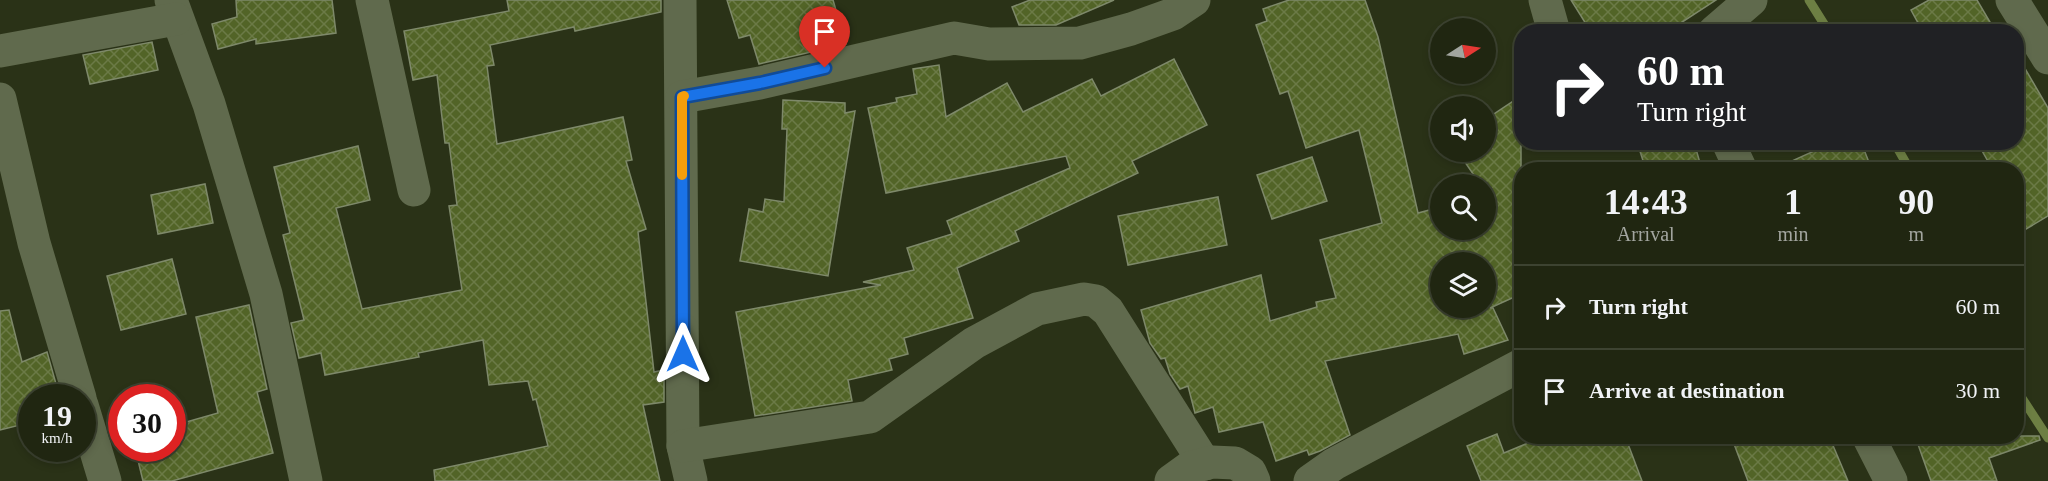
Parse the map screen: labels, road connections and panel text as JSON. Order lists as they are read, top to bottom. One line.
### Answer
{"north":"right","page":{"turn":["60 m","Turn right"],"eta":["14:43","Arrival","1","min","90","m"],"list":[{"name":"Turn right","value":"60 m"},{"name":"Arrive at destination","value":"30 m"}],"speed":"19 km/h","limit":"30"}}
